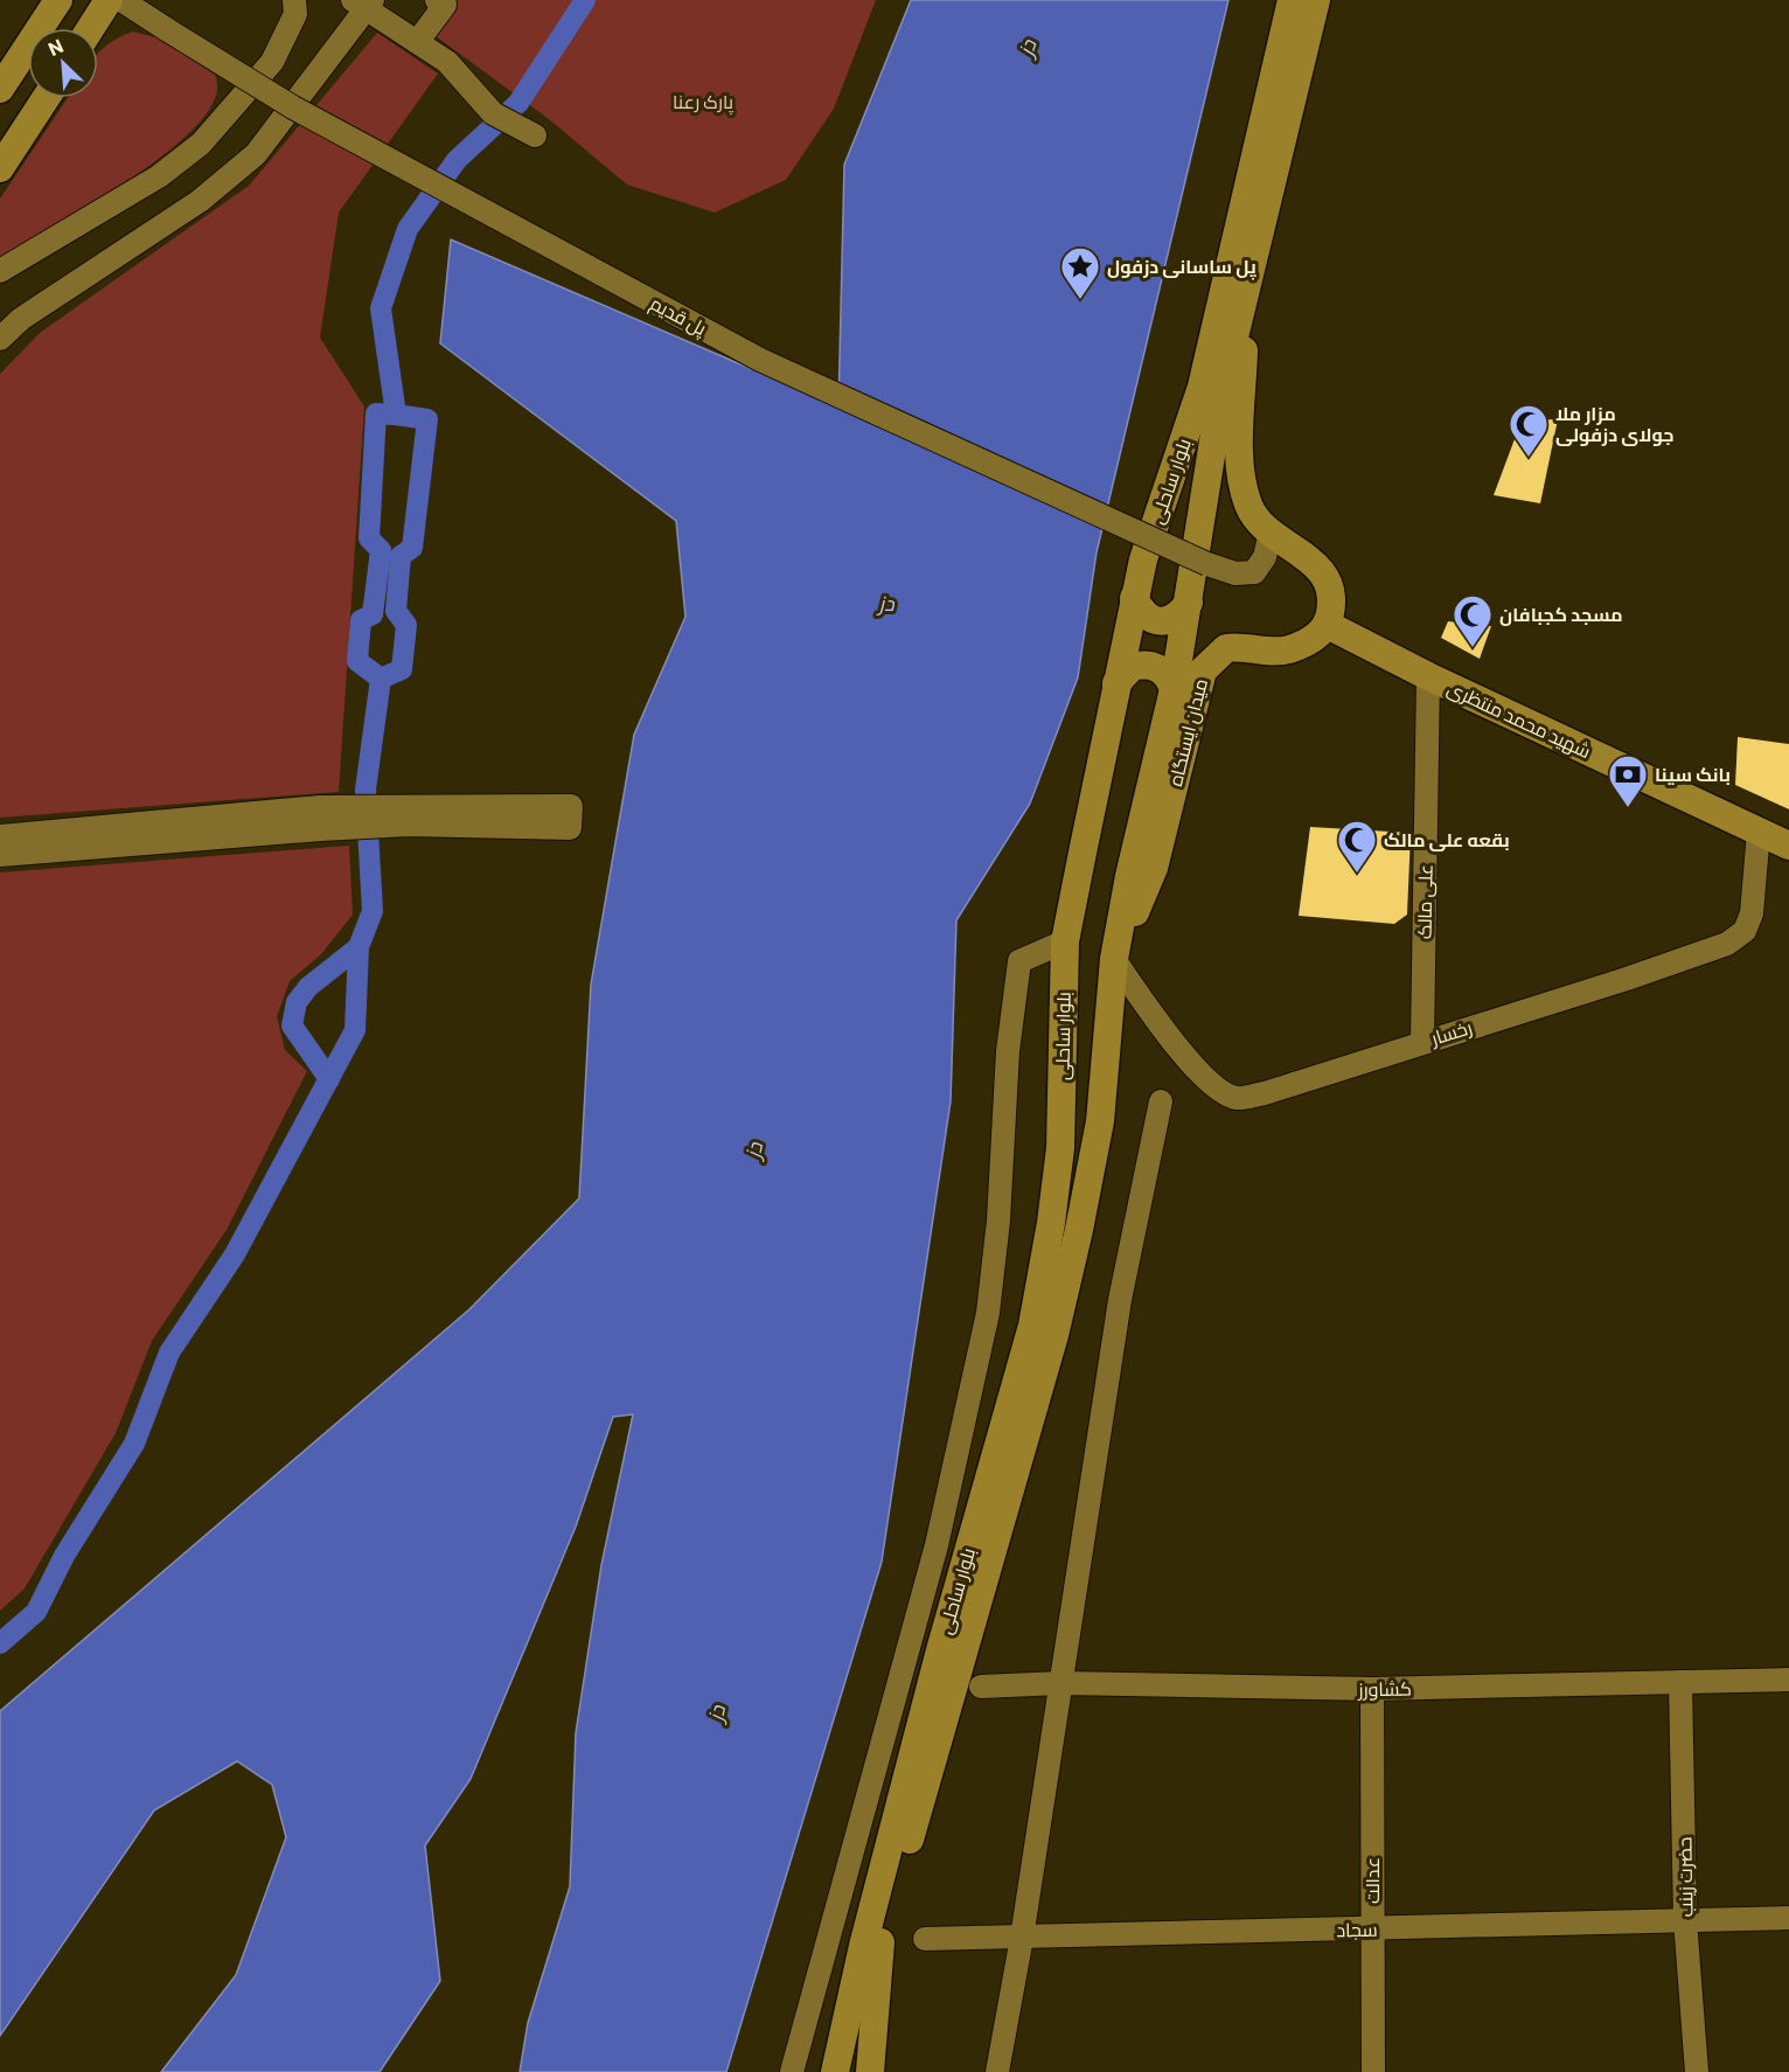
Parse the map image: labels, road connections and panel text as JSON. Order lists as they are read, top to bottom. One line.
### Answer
{"streets":{"main road":["بلوار ساحلی","شهید محمد منتظری","میدان ایستگاه"],"street":["پل قدیم","علی مالک","رخسار","کشاورز","حضرت زینب","عدالت","سجاد"]},"crossings":[["بلوار ساحلی","میدان ایستگاه"],["بلوار ساحلی","رخسار"],["شهید محمد منتظری","میدان ایستگاه"],["شهید محمد منتظری","علی مالک"],["شهید محمد منتظری","رخسار"],["میدان ایستگاه","رخسار"],["علی مالک","رخسار"],["کشاورز","حضرت زینب"],["کشاورز","عدالت"],["حضرت زینب","سجاد"],["عدالت","سجاد"]],"water":["دز"],"parks":["پارک رعنا"],"places":{"place":["پل ساسانی دزفول"],"mosque":["مزار ملا جولای دزفولی","مسجد کجبافان","بقعه علی مالک"],"bank":["بانک سینا"]},"north":"top left"}
